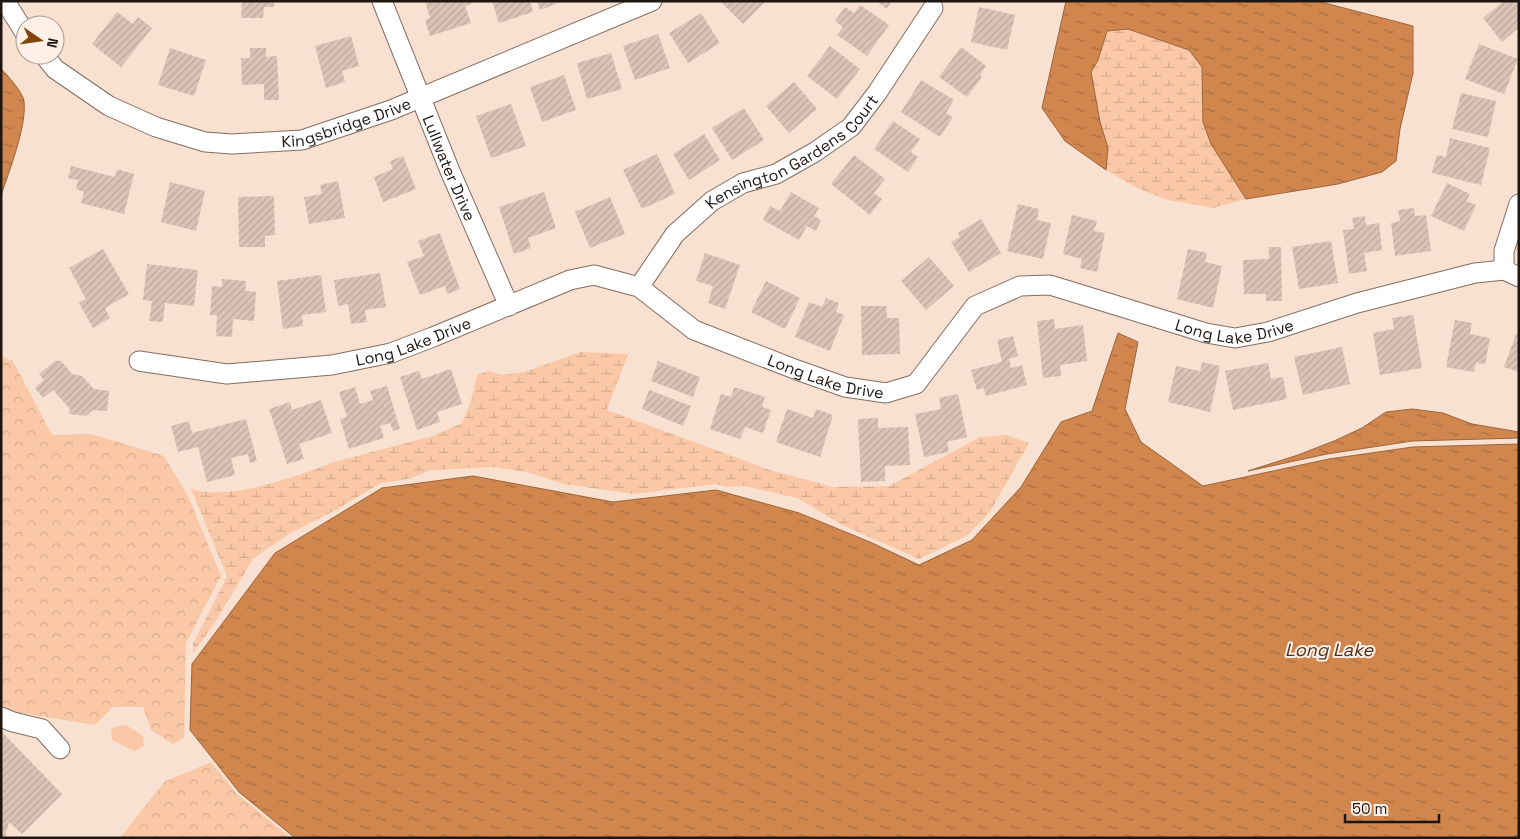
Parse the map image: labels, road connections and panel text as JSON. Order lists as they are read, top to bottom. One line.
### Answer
{"streets":{"street":["Kingsbridge Drive","Kensington Gardens Court","Lullwater Drive","Long Lake Drive"]},"crossings":[["Kingsbridge Drive","Lullwater Drive"],["Kensington Gardens Court","Long Lake Drive"],["Lullwater Drive","Long Lake Drive"]],"water":["Long Lake"],"scale_bar":"50 m","north":"right"}
